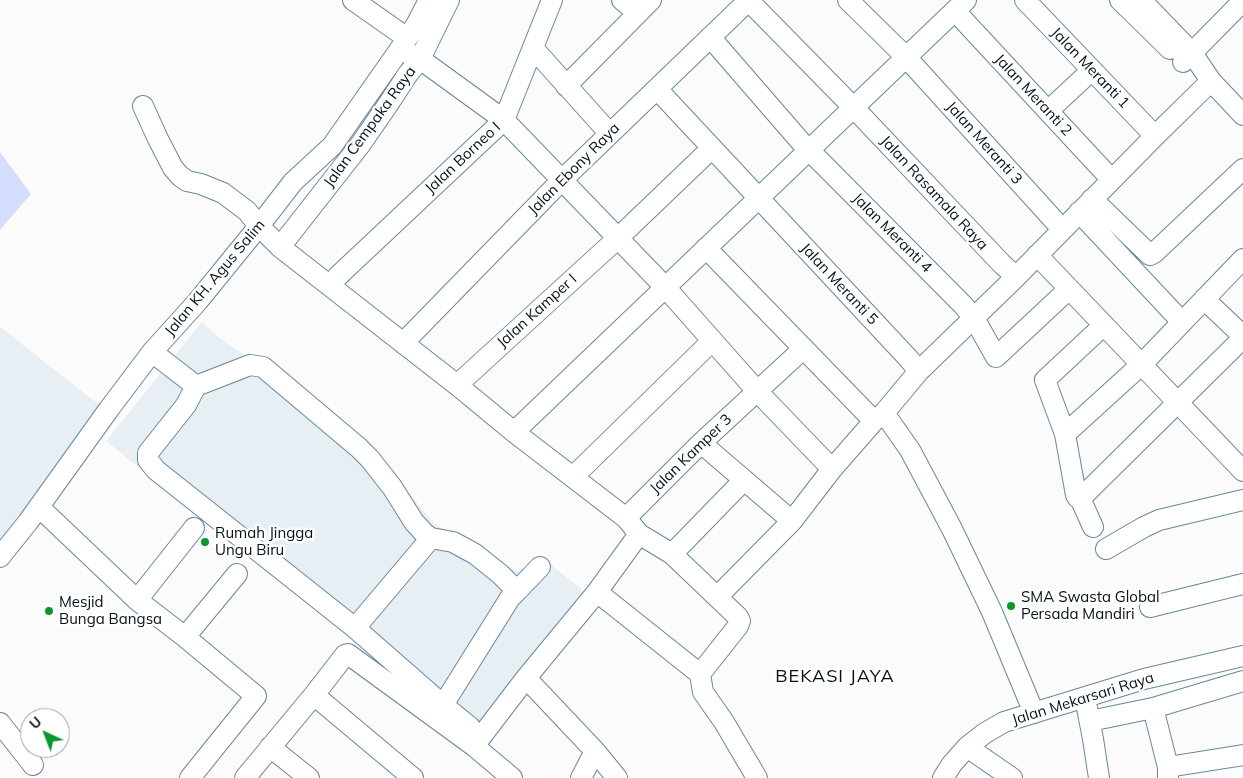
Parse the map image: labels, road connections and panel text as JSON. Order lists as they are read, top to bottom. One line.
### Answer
{"streets":{"street":["Jalan Meranti 1","Jalan Meranti 2","Jalan Cempaka Raya","Jalan Meranti 3","Jalan Borneo I","Jalan Ebony Raya","Jalan Rasamala Raya","Jalan Meranti 4","Jalan KH. Agus Salim","Jalan Meranti 5","Jalan Kamper I","Jalan Kamper 3","Jalan Mekarsari Raya"]},"crossings":[["Jalan Ebony Raya","Jalan Rasamala Raya"],["Jalan Ebony Raya","Jalan Meranti 4"],["Jalan Ebony Raya","Jalan Meranti 5"],["Jalan Meranti 5","Jalan Kamper I"]],"districts":["BEKASI JAYA"],"places":["Rumah Jingga Ungu Biru","SMA Swasta Global Persada Mandiri","Mesjid Bunga Bangsa"],"north":"top left"}
